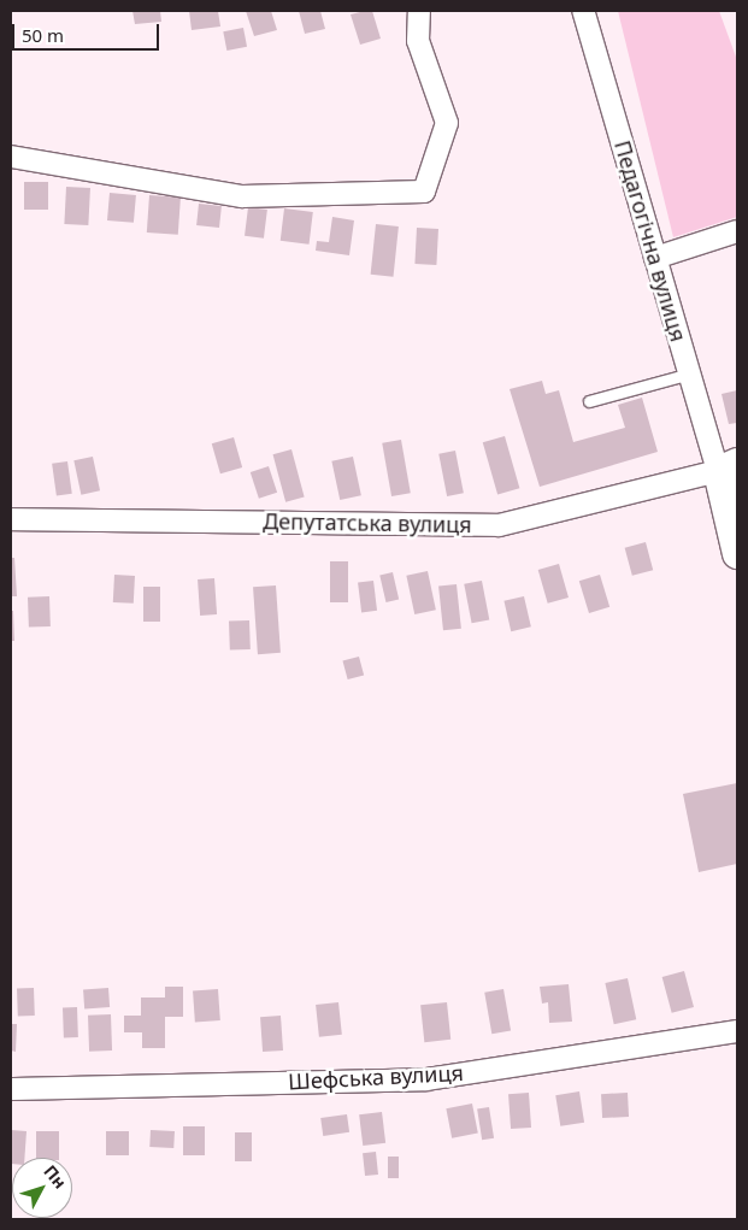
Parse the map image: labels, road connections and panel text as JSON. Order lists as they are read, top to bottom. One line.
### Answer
{"streets":{"street":["Педагогічна вулиця","Депутатська вулиця","Шефська вулиця"]},"crossings":[["Педагогічна вулиця","Депутатська вулиця"]],"scale_bar":"50 m","north":"top right"}
